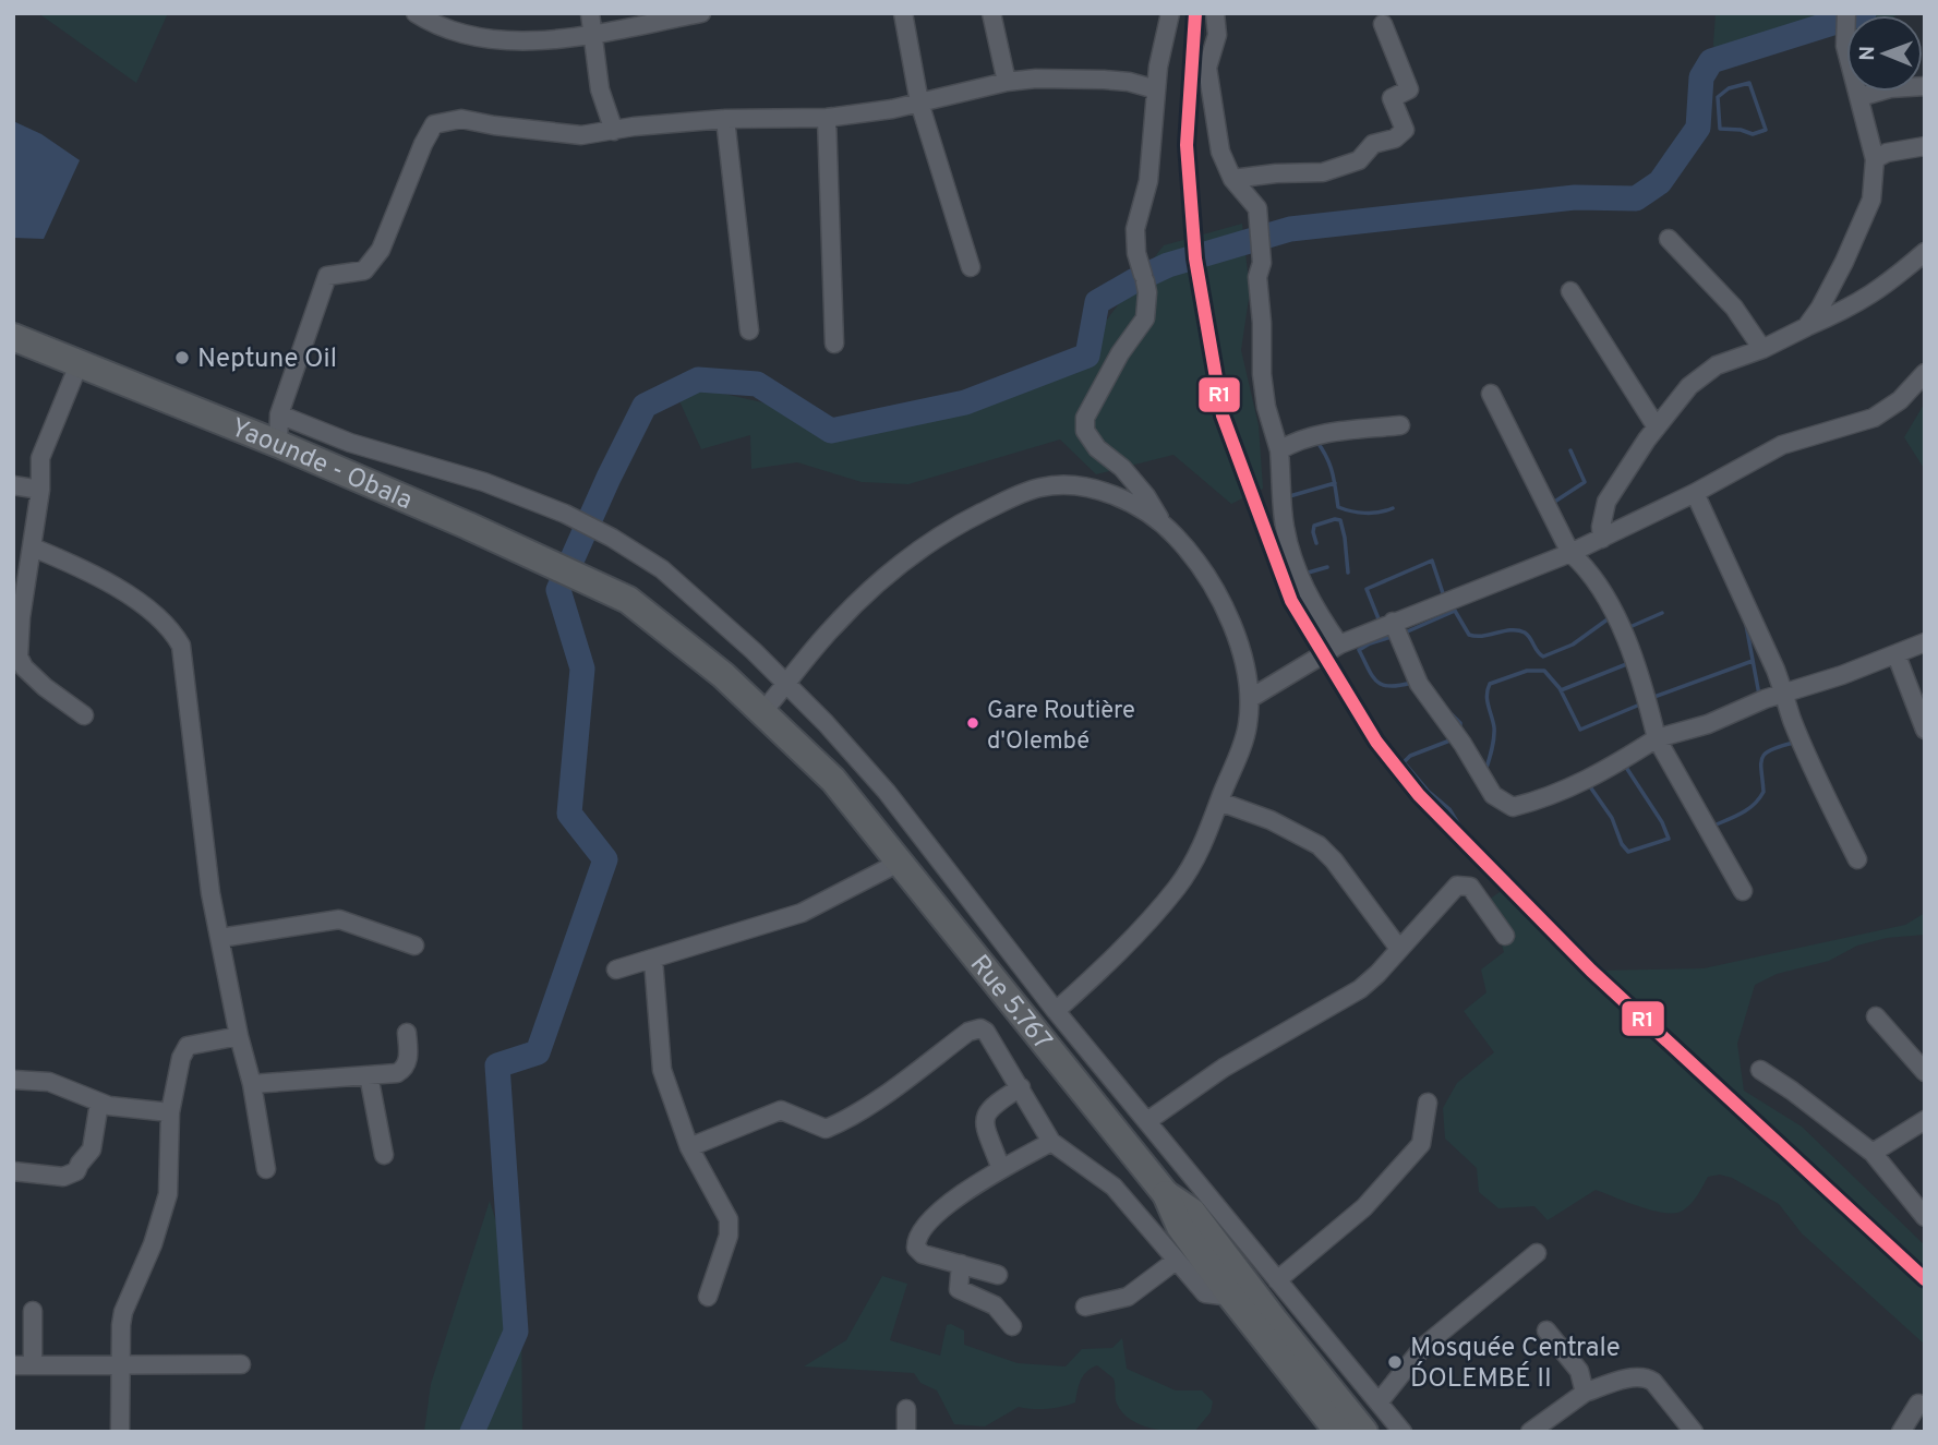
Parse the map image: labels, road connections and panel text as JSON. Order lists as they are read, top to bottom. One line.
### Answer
{"streets":{"highway":["Yaounde - Obala","Rue 5.767"]},"crossings":[["Yaounde - Obala","Rue 5.767"]],"places":["Neptune Oil","Gare Routière d'Olembé","Mosquée Centrale D´OLEMBÉ II"],"lines":["transit line R1"],"north":"left"}
